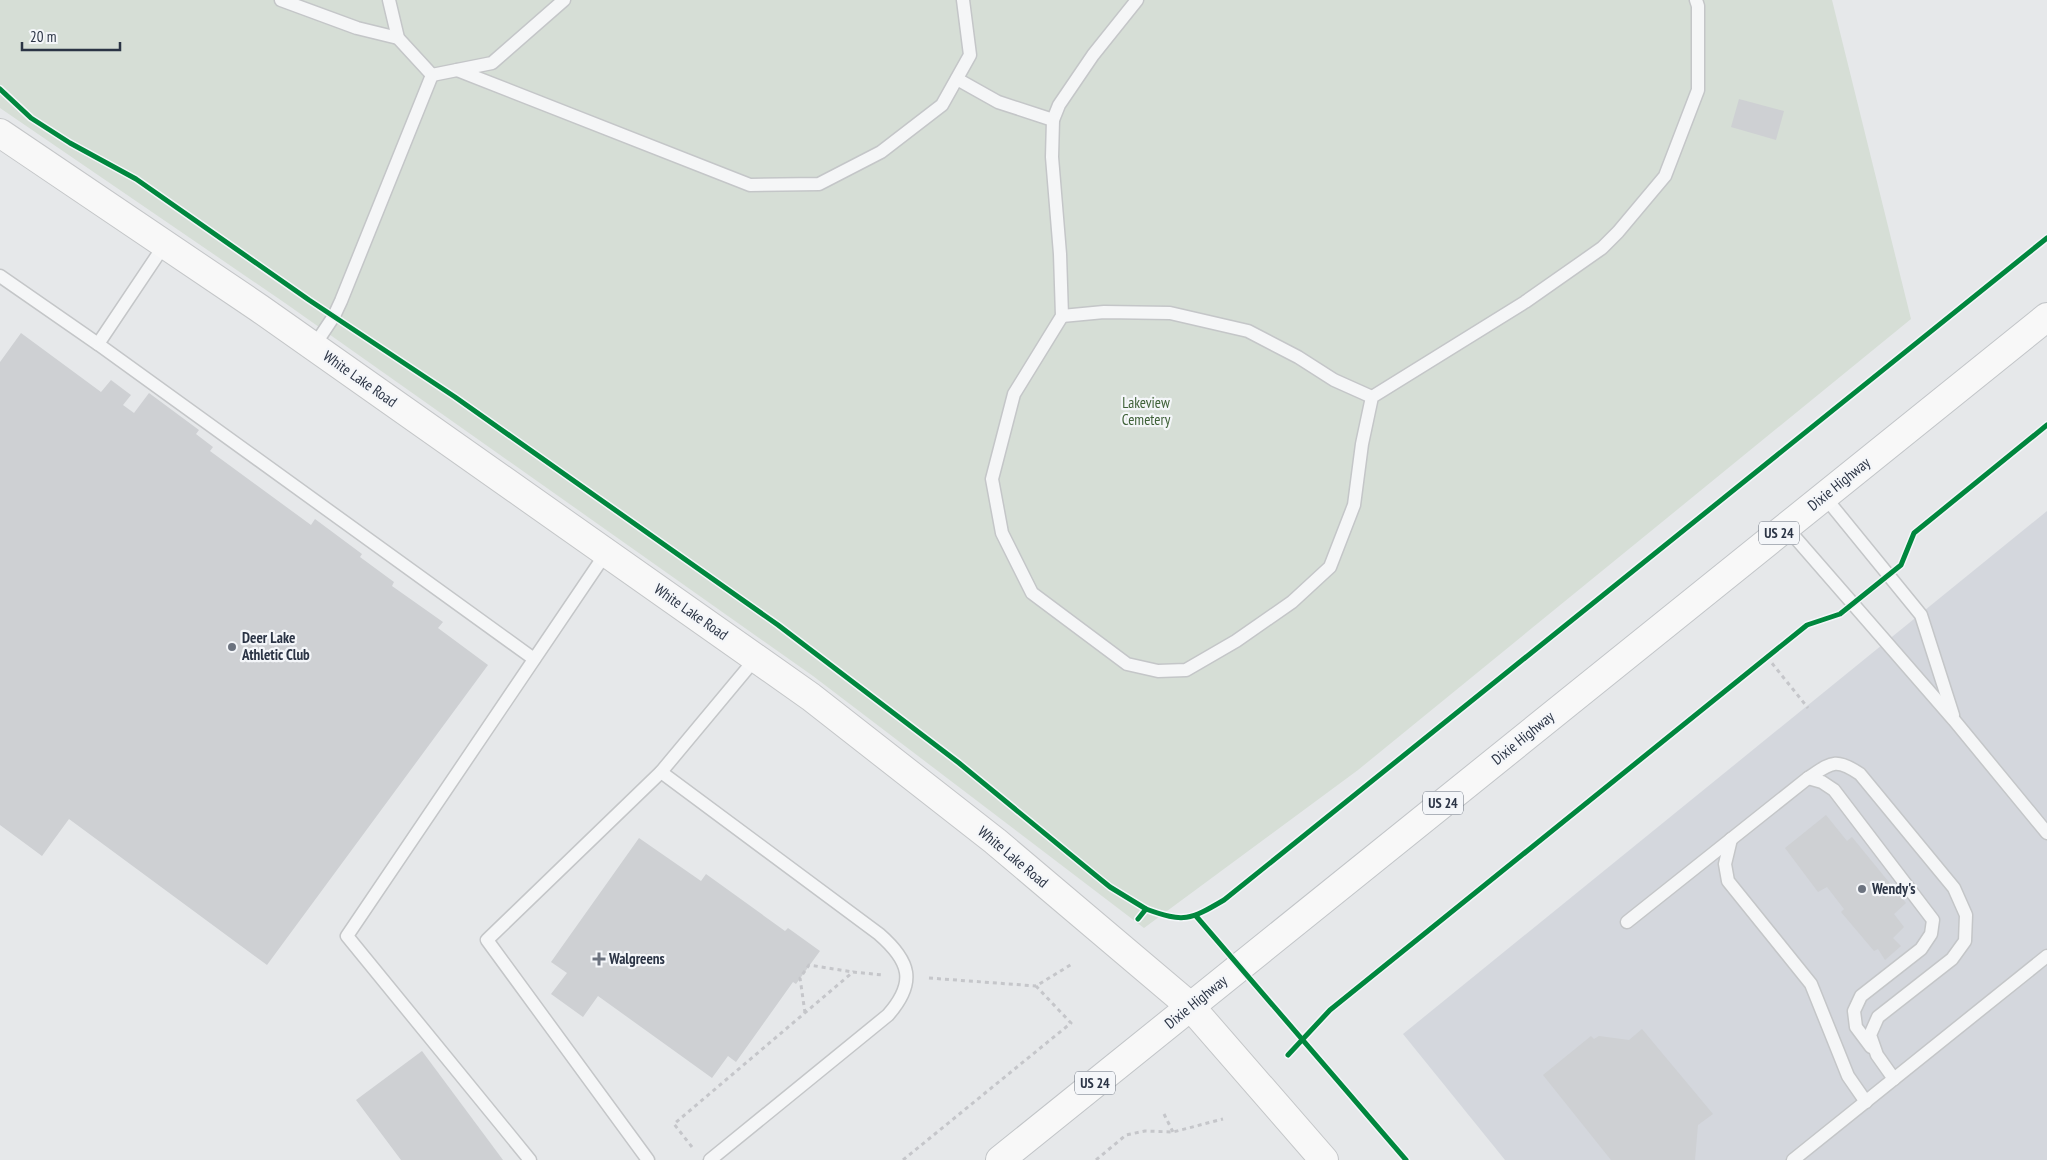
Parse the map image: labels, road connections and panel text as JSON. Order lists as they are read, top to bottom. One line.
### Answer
{"streets":{"street":["White Lake Road","Dixie Highway","US 24"]},"crossings":[["White Lake Road","Dixie Highway"]],"parks":["Lakeview Cemetery"],"places":{"other":["Deer Lake Athletic Club","Wendy's"],"health":["Walgreens"]},"scale_bar":"20 m"}
